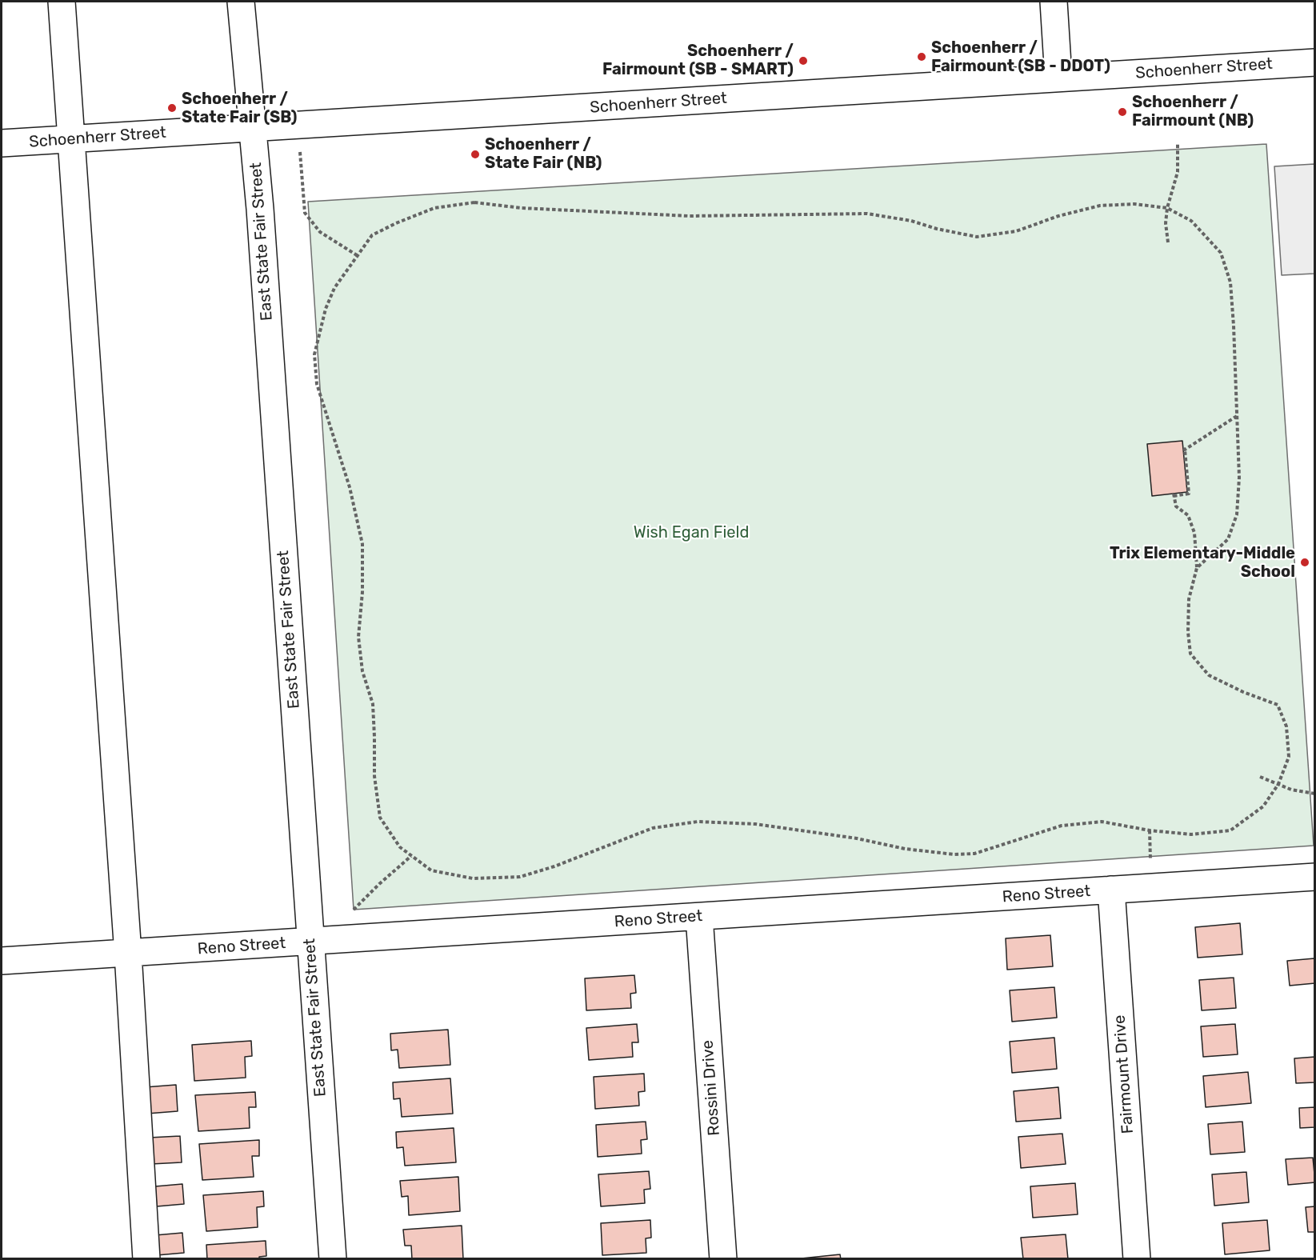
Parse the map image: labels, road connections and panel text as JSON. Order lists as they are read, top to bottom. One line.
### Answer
{"streets":{"street":["Schoenherr Street","East State Fair Street","Reno Street","Fairmount Drive","Rossini Drive"]},"crossings":[["Schoenherr Street","East State Fair Street"],["East State Fair Street","Reno Street"],["Reno Street","Fairmount Drive"],["Reno Street","Rossini Drive"]],"parks":["Wish Egan Field"],"places":["Schoenherr / Fairmount (SB - DDOT)","Schoenherr / Fairmount (SB - SMART)","Schoenherr / State Fair (SB)","Schoenherr / Fairmount (NB)","Schoenherr / State Fair (NB)","Trix Elementary-Middle School"]}
